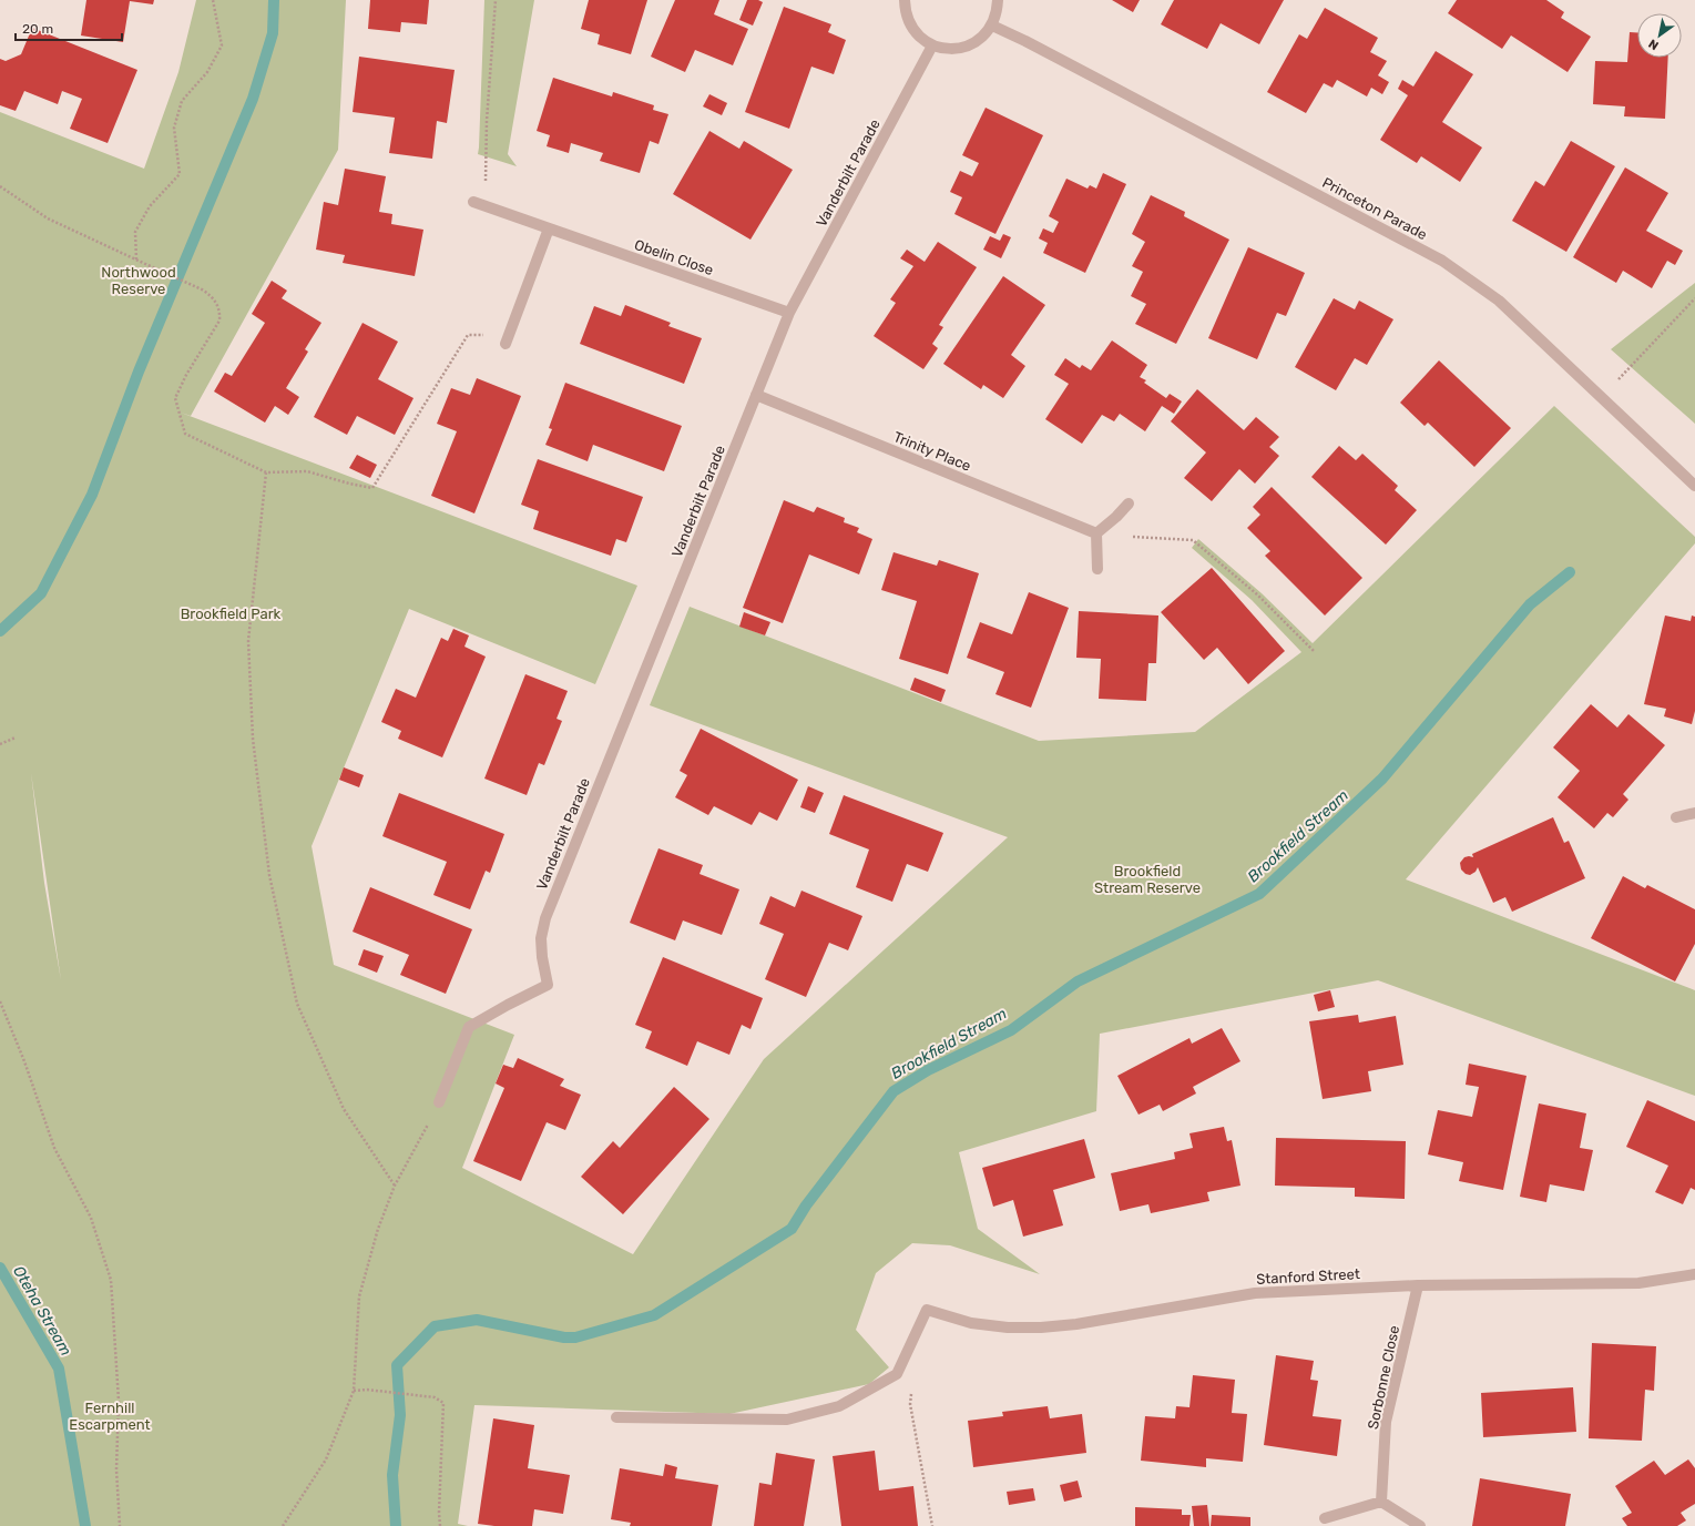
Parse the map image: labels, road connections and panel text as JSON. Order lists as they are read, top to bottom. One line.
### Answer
{"streets":{"street":["Vanderbilt Parade","Princeton Parade","Obelin Close","Trinity Place","Stanford Street","Sorbonne Close"]},"crossings":[["Vanderbilt Parade","Obelin Close"],["Vanderbilt Parade","Trinity Place"],["Stanford Street","Sorbonne Close"]],"water":["Brookfield Stream","Oteha Stream"],"parks":["Northwood Reserve","Brookfield Park","Brookfield Stream Reserve","Fernhill Escarpment"],"scale_bar":"20 m","north":"bottom left"}
